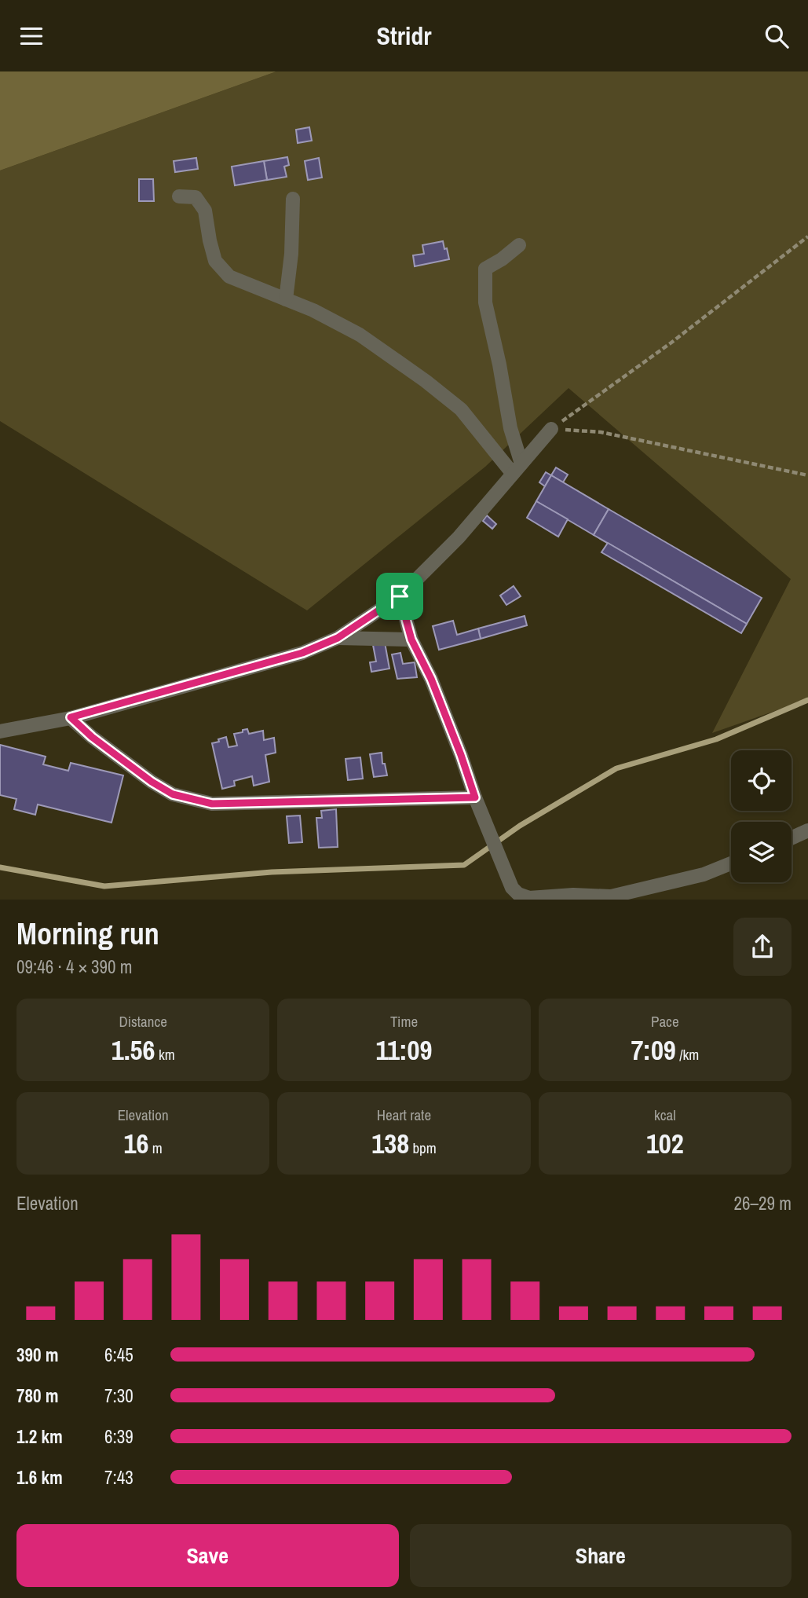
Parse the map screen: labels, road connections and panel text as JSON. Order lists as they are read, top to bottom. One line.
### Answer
{"page":{"header":"Stridr","heading":["Morning run","09:46 · 4 × 390 m"],"stats":[["Distance","1.56 km"],["Time","11:09"],["Pace","7:09 /km"],["Elevation","16 m"],["Heart rate","138 bpm"],["kcal","102"]],"chart":["Elevation","26–29 m"],"list":[{"name":"390 m","note":"6:45"},{"name":"780 m","note":"7:30"},{"name":"1.2 km","note":"6:39"},{"name":"1.6 km","note":"7:43"}],"buttons":["Save","Share"]}}
